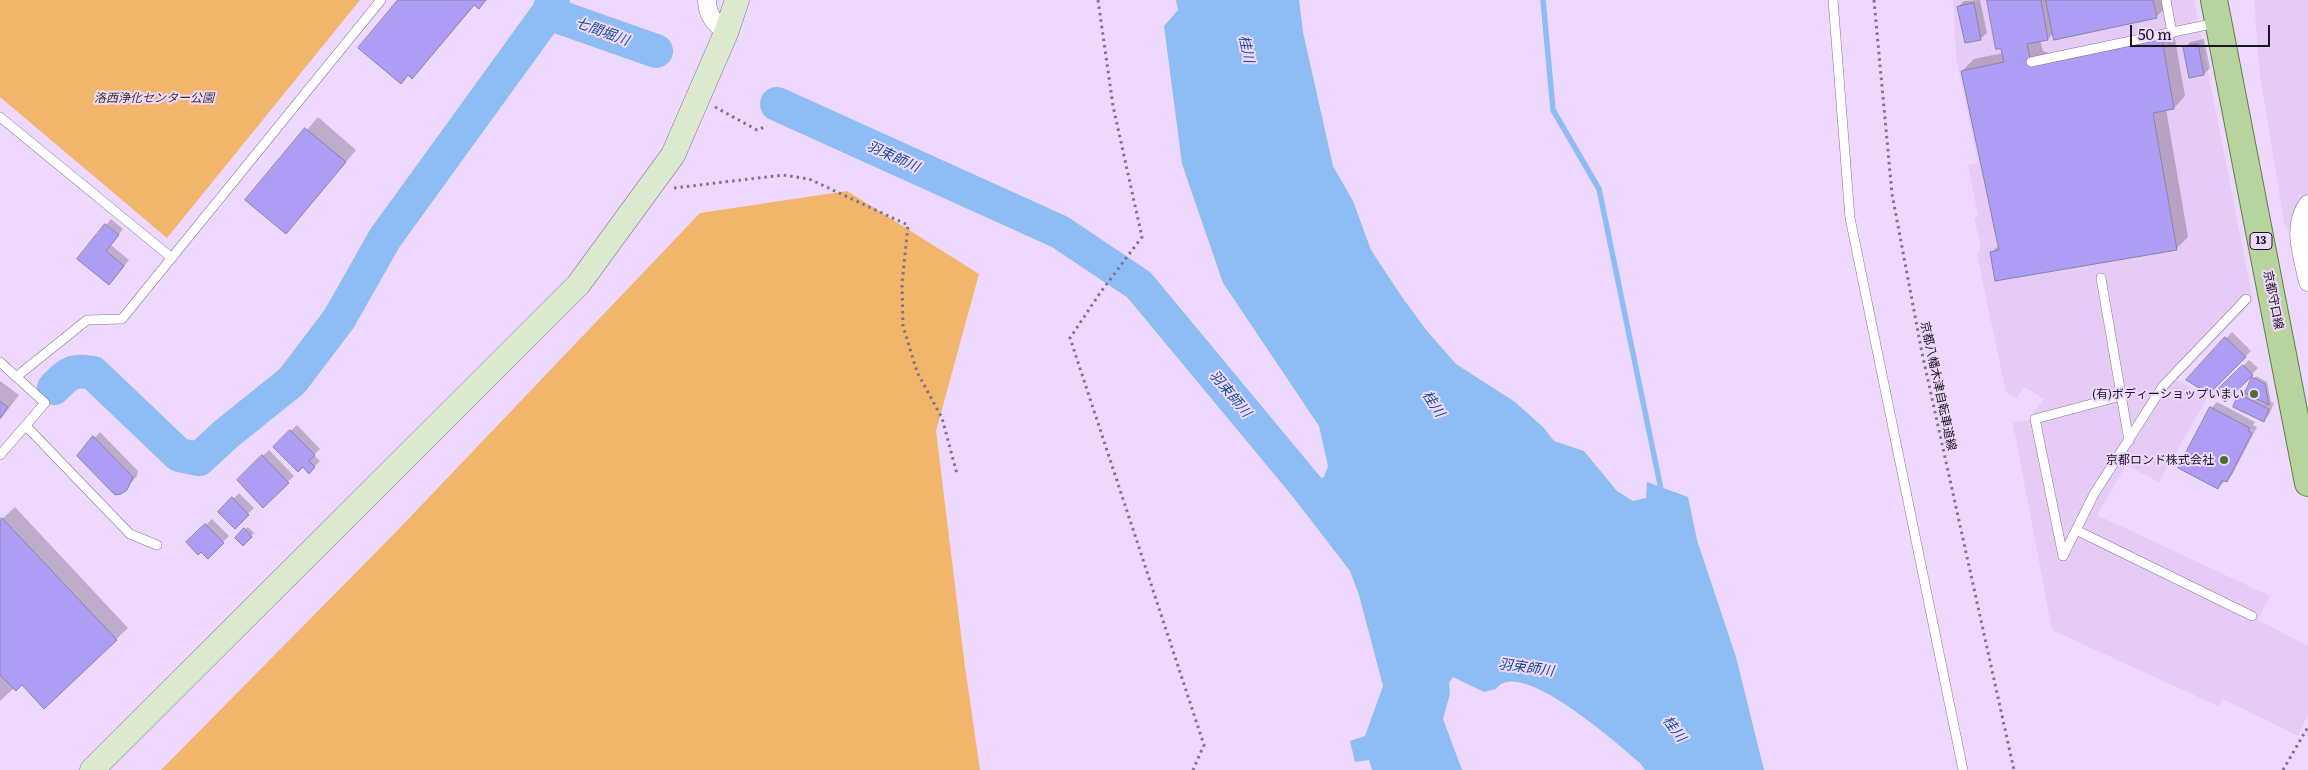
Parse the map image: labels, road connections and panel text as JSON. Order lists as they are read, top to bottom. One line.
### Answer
{"streets":{"main road":["13","京都守口線"],"path":["京都八幡木津自転車道線"]},"water":["七間堀川","桂川","羽束師川"],"parks":["洛西浄化センター公園"],"places":["(有)ボディーショップいまい","京都ロンド株式会社"],"scale_bar":"50 m"}
